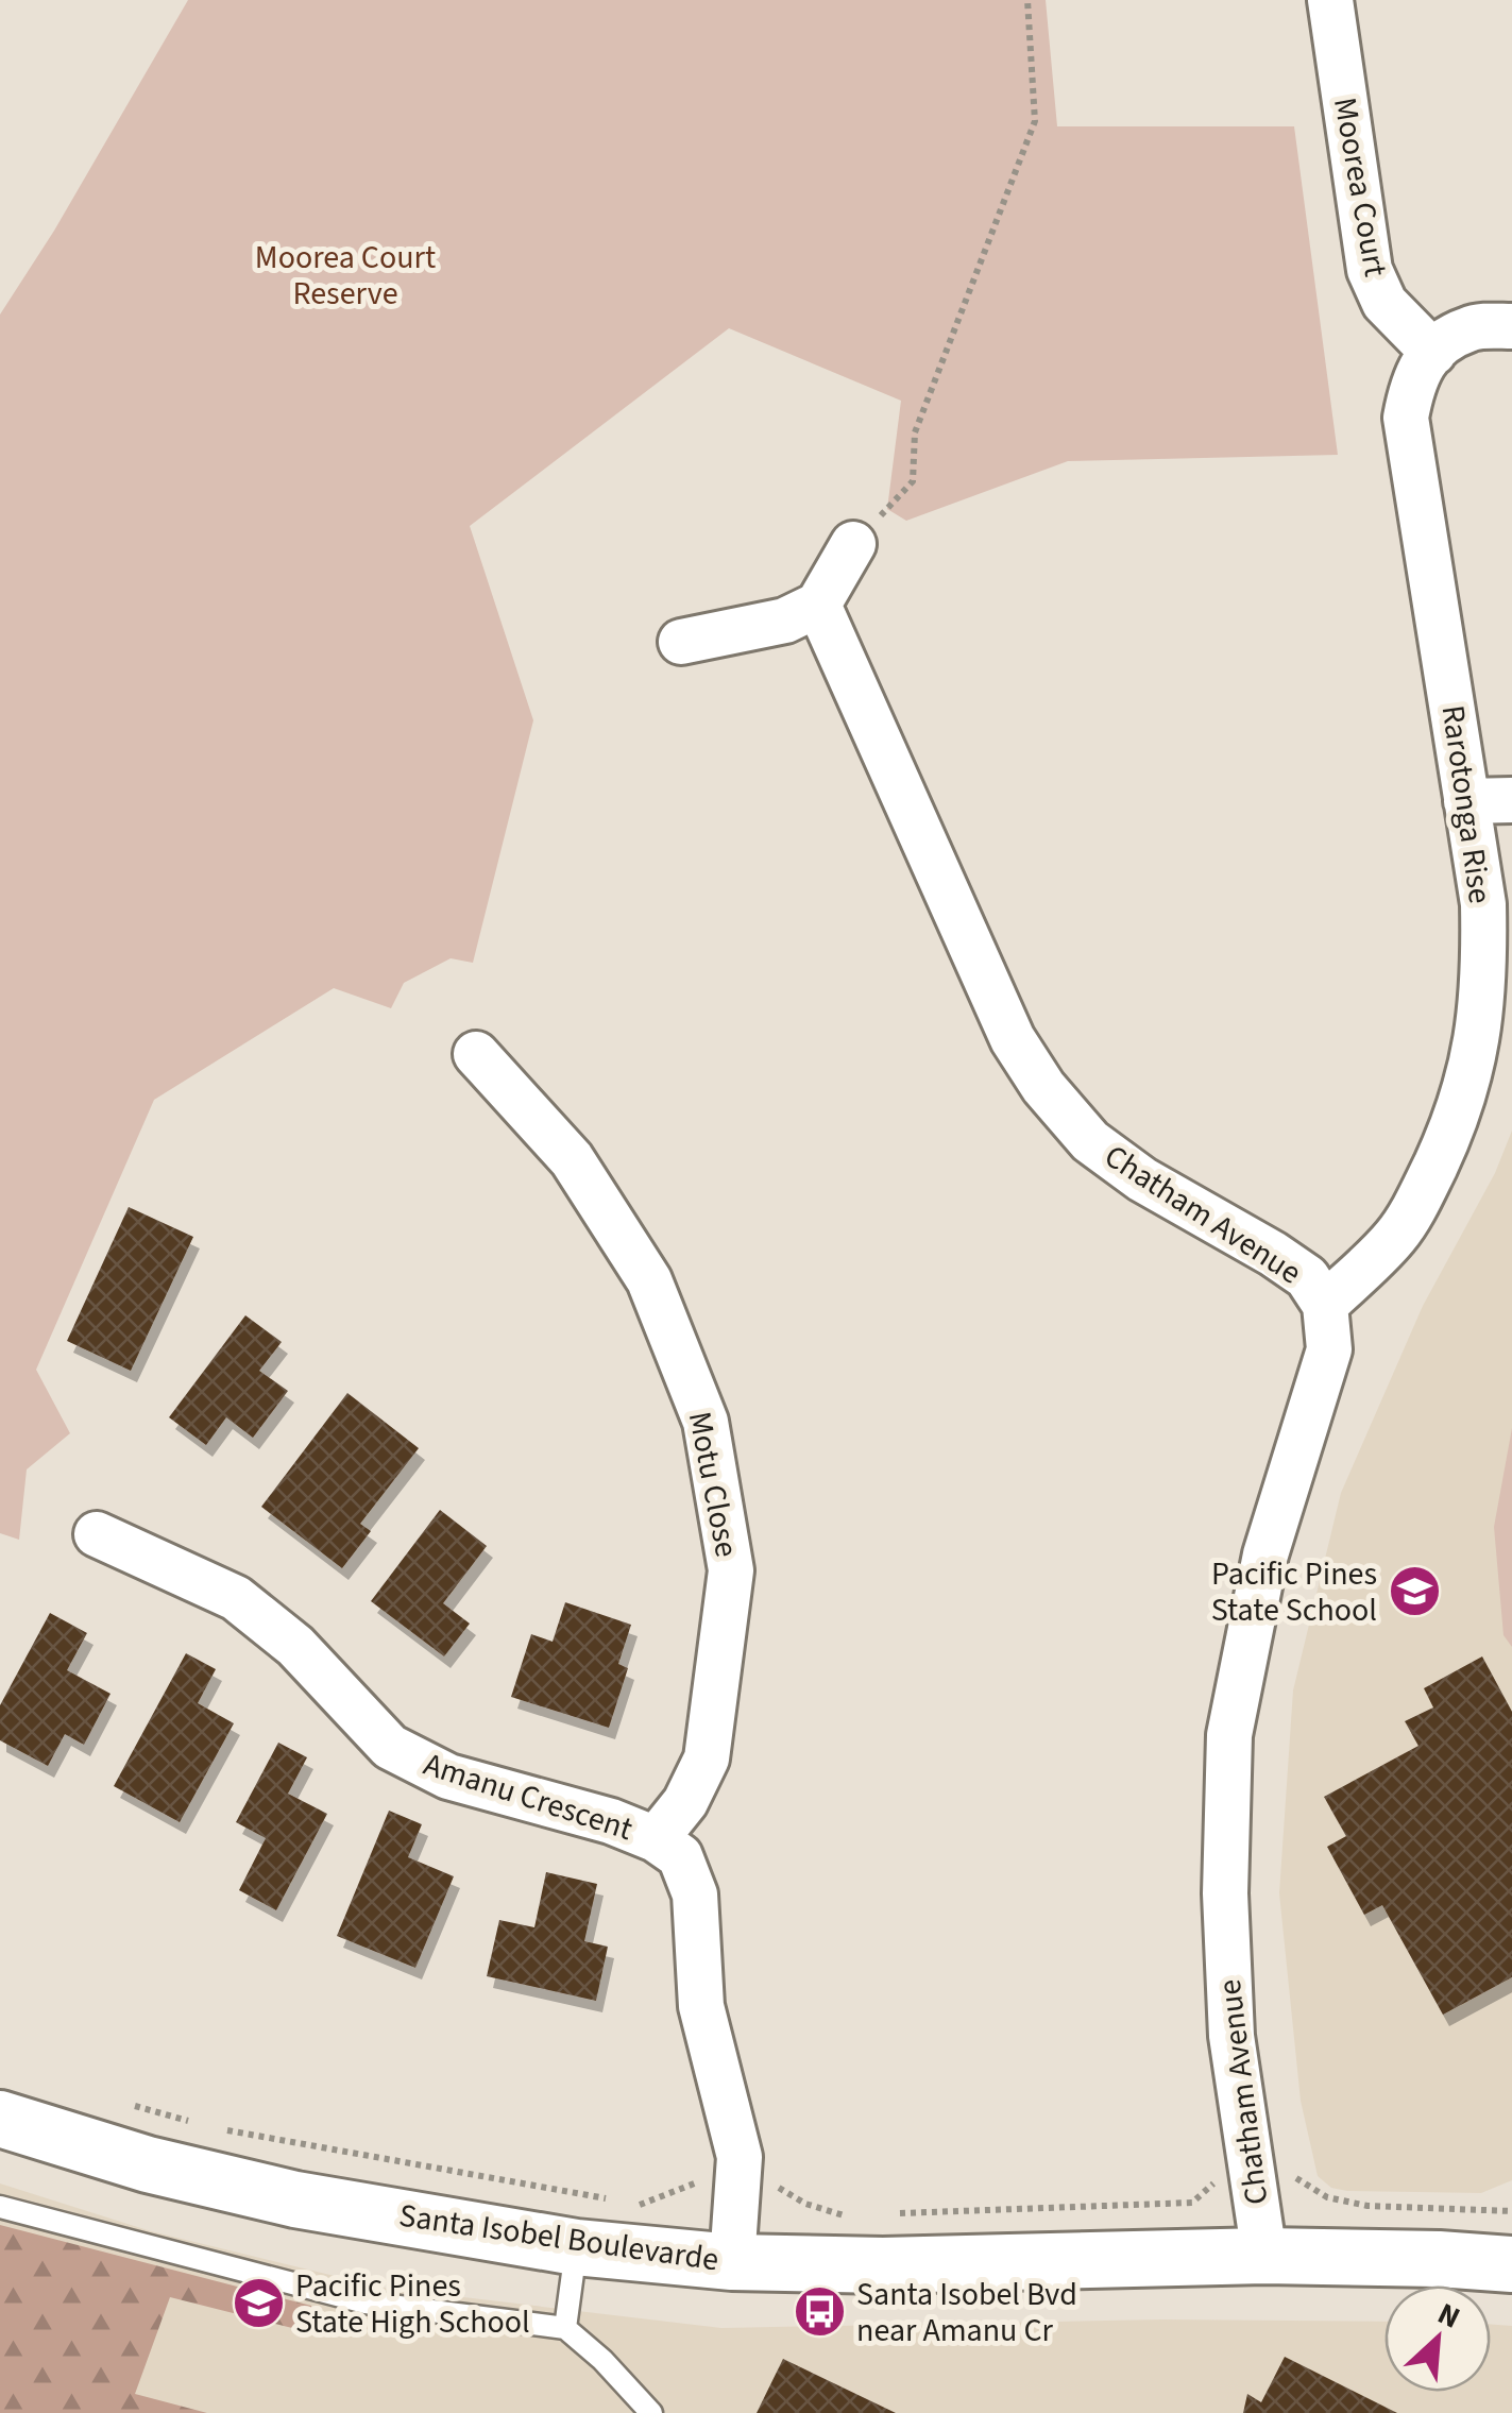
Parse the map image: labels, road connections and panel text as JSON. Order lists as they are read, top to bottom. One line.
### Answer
{"streets":{"street":["Moorea Court","Rarotonga Rise","Chatham Avenue","Motu Close","Amanu Crescent","Santa Isobel Boulevarde"]},"crossings":[["Moorea Court","Rarotonga Rise"],["Rarotonga Rise","Chatham Avenue"],["Chatham Avenue","Santa Isobel Boulevarde"],["Motu Close","Amanu Crescent"],["Amanu Crescent","Santa Isobel Boulevarde"]],"parks":["Moorea Court Reserve"],"places":{"school or university":["Pacific Pines State School","Pacific Pines State High School"],"bus stop":["Santa Isobel Bvd near Amanu Cr"]},"north":"top right"}
